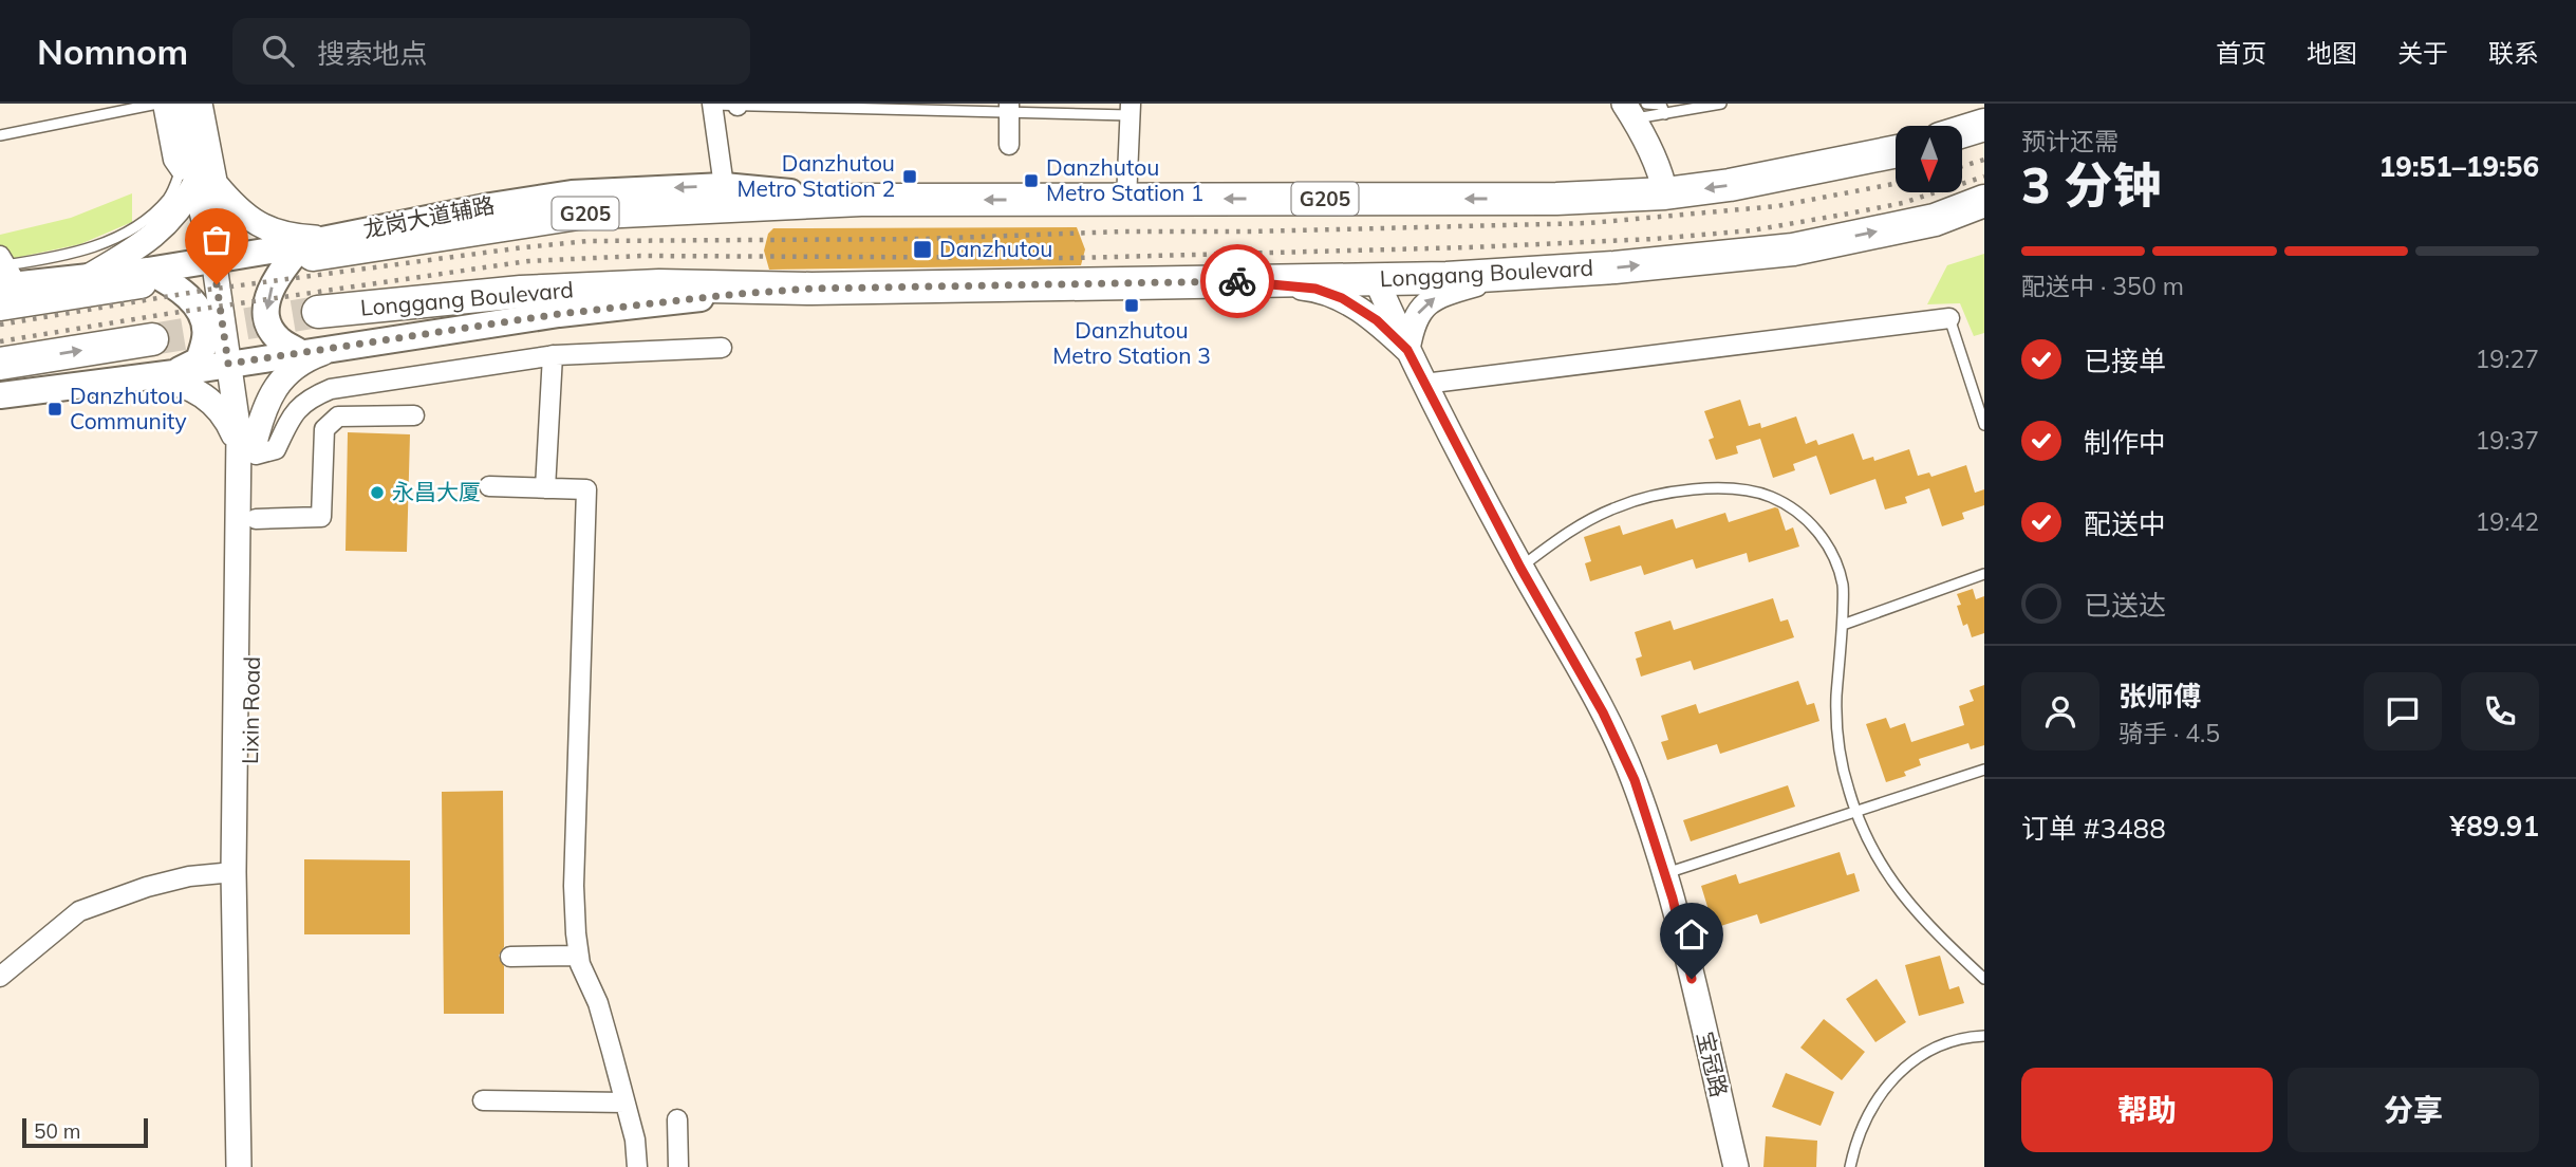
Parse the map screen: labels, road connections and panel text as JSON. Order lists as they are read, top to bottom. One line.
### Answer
{"streets":{"highway":["G205","Longgang Boulevard"],"main road":["龙岗大道辅路"],"street":["Lixin Road","宝冠路"]},"crossings":[["G205","龙岗大道辅路"],["龙岗大道辅路","Lixin Road"],["Longgang Boulevard","宝冠路"]],"places":{"transit":["Danzhutou Metro Station 2","Danzhutou Metro Station 1","Danzhutou","Danzhutou Metro Station 3","Danzhutou Community"],"other":["永昌大厦"]},"scale_bar":"50 m","north":"bottom","page":{"header":"Nomnom","search":"搜索地点","nav":["首页","地图","关于","联系"],"heading":["3 分钟","预计还需","19:51–19:56"],"panel":["张师傅","骑手 · 4.5","订单 #3488","¥89.91"],"bar":"配送中 · 350 m","list":[["已接单","19:27"],["制作中","19:37"],["配送中","19:42"],"已送达"],"buttons":["帮助","分享"],"scale":"50 m"}}
